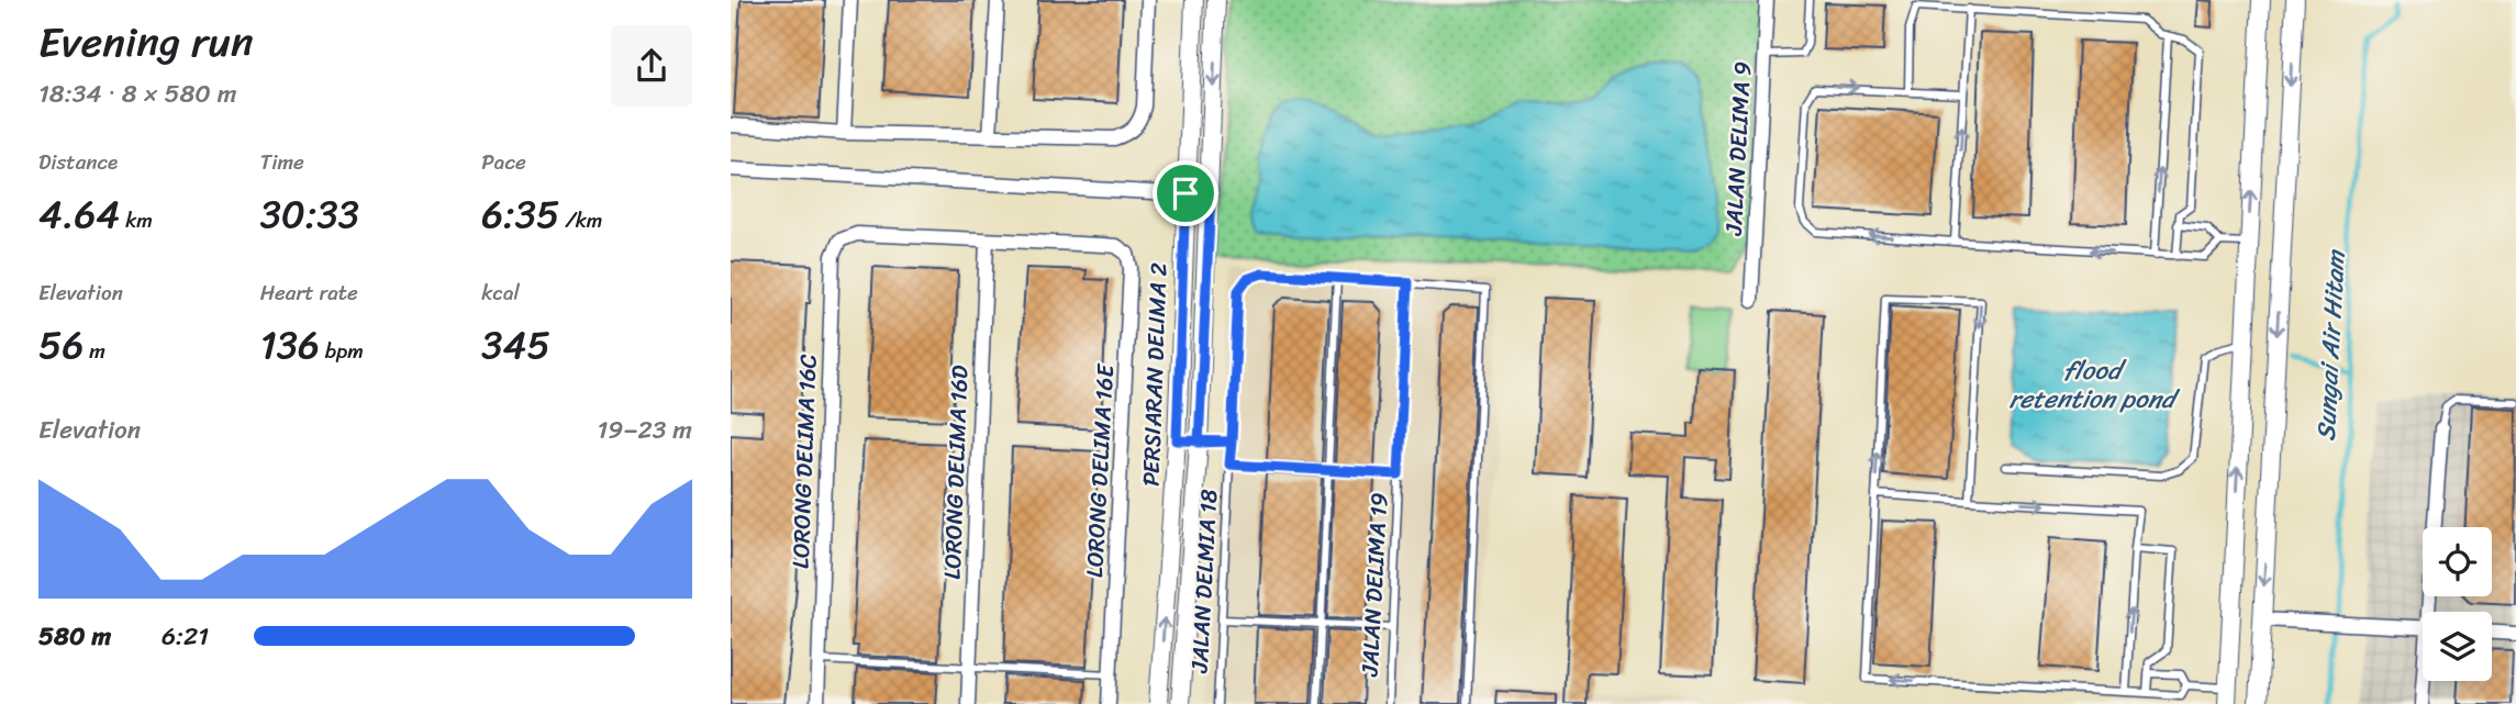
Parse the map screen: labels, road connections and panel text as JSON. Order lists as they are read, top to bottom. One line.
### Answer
{"streets":{"street":["JALAN DELIMA 9","PERSIARAN DELIMA 2","LORONG DELIMA 16C","LORONG DELIMA 16E","LORONG DELIMA 16D"],"lane":["JALAN DELMIA 18","JALAN DELIMA 19"]},"crossings":[["LORONG DELIMA 16C","LORONG DELIMA 16E"],["LORONG DELIMA 16C","LORONG DELIMA 16D"],["LORONG DELIMA 16E","LORONG DELIMA 16D"],["JALAN DELMIA 18","JALAN DELIMA 19"]],"water":["Sungai Air Hitam","flood retention pond"],"page":{"heading":["Evening run","18:34 · 8 × 580 m"],"stats":[["Distance","4.64 km"],["Time","30:33"],["Pace","6:35 /km"],["Elevation","56 m"],["Heart rate","136 bpm"],["kcal","345"]],"chart":["Elevation","19–23 m"],"list":[{"name":"580 m","note":"6:21"}]}}
